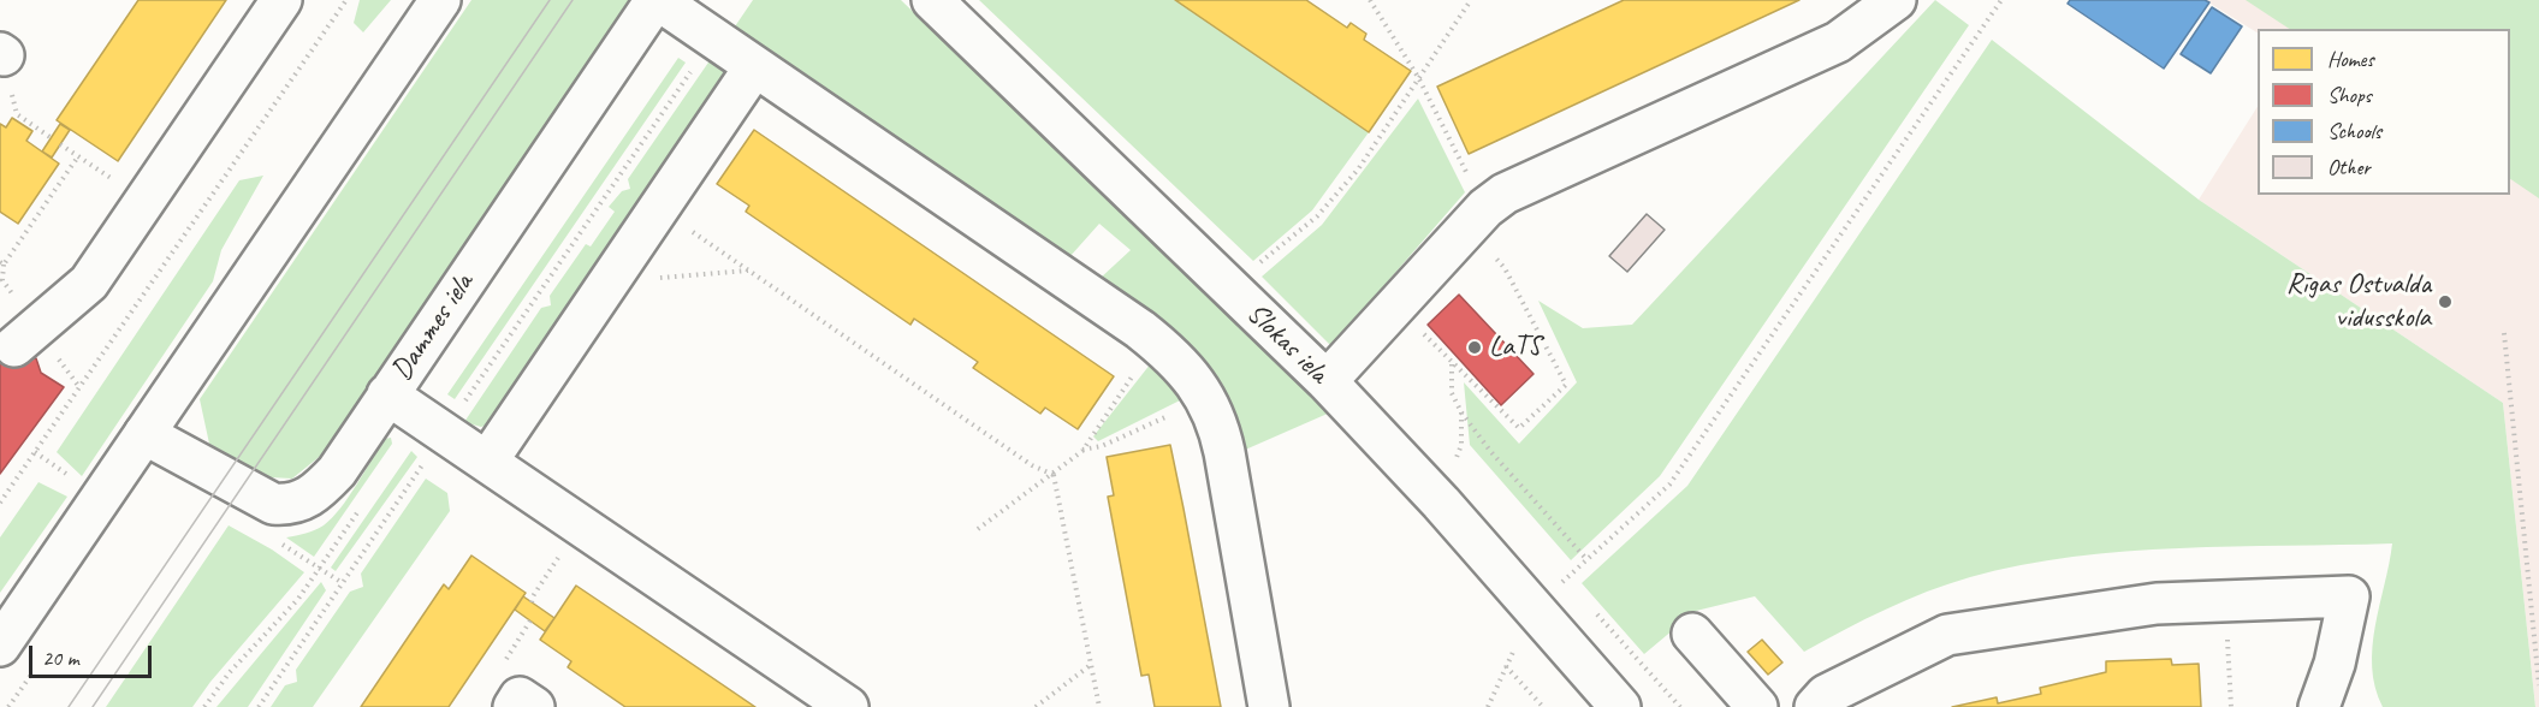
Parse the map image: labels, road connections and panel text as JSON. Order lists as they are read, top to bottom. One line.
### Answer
{"streets":{"street":["Dammes iela","Slokas iela"]},"places":["Rīgas Ostvalda vidusskola","LaTS"],"legend":["Homes","Shops","Schools","Other"],"scale_bar":"20 m"}
